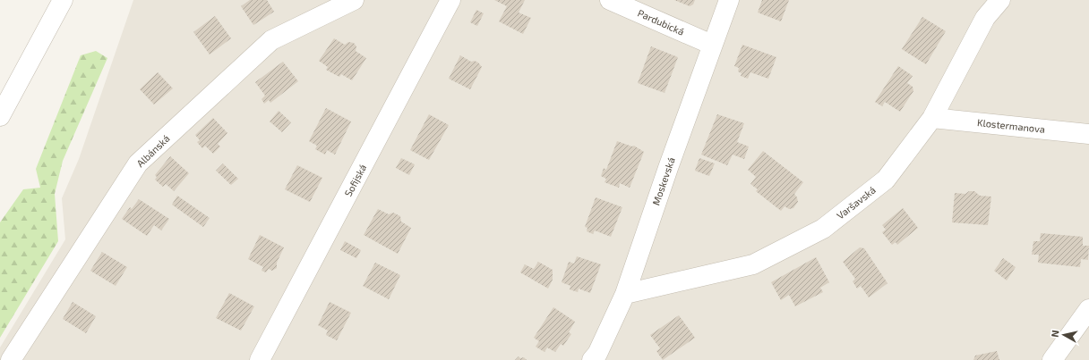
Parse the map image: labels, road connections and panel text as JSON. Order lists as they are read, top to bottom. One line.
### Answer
{"streets":{"street":["Pardubická","Klostermanova","Albánská","Sofijská","Moskevská","Varšavská"]},"crossings":[["Pardubická","Moskevská"],["Klostermanova","Varšavská"],["Moskevská","Varšavská"]],"north":"left"}
